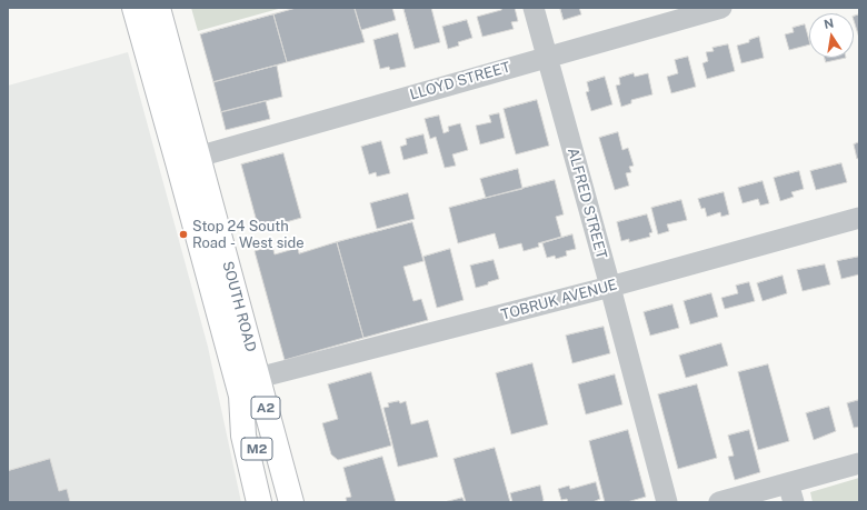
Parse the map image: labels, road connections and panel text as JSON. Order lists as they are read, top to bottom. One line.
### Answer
{"streets":{"highway":["SOUTH ROAD","A2","M2"],"street":["LLOYD STREET","ALFRED STREET","TOBRUK AVENUE"]},"crossings":[["LLOYD STREET","ALFRED STREET"],["LLOYD STREET","SOUTH ROAD"],["ALFRED STREET","TOBRUK AVENUE"],["TOBRUK AVENUE","SOUTH ROAD"],["SOUTH ROAD","M2"]],"places":["Stop 24 South Road - West side"],"north":"top"}
